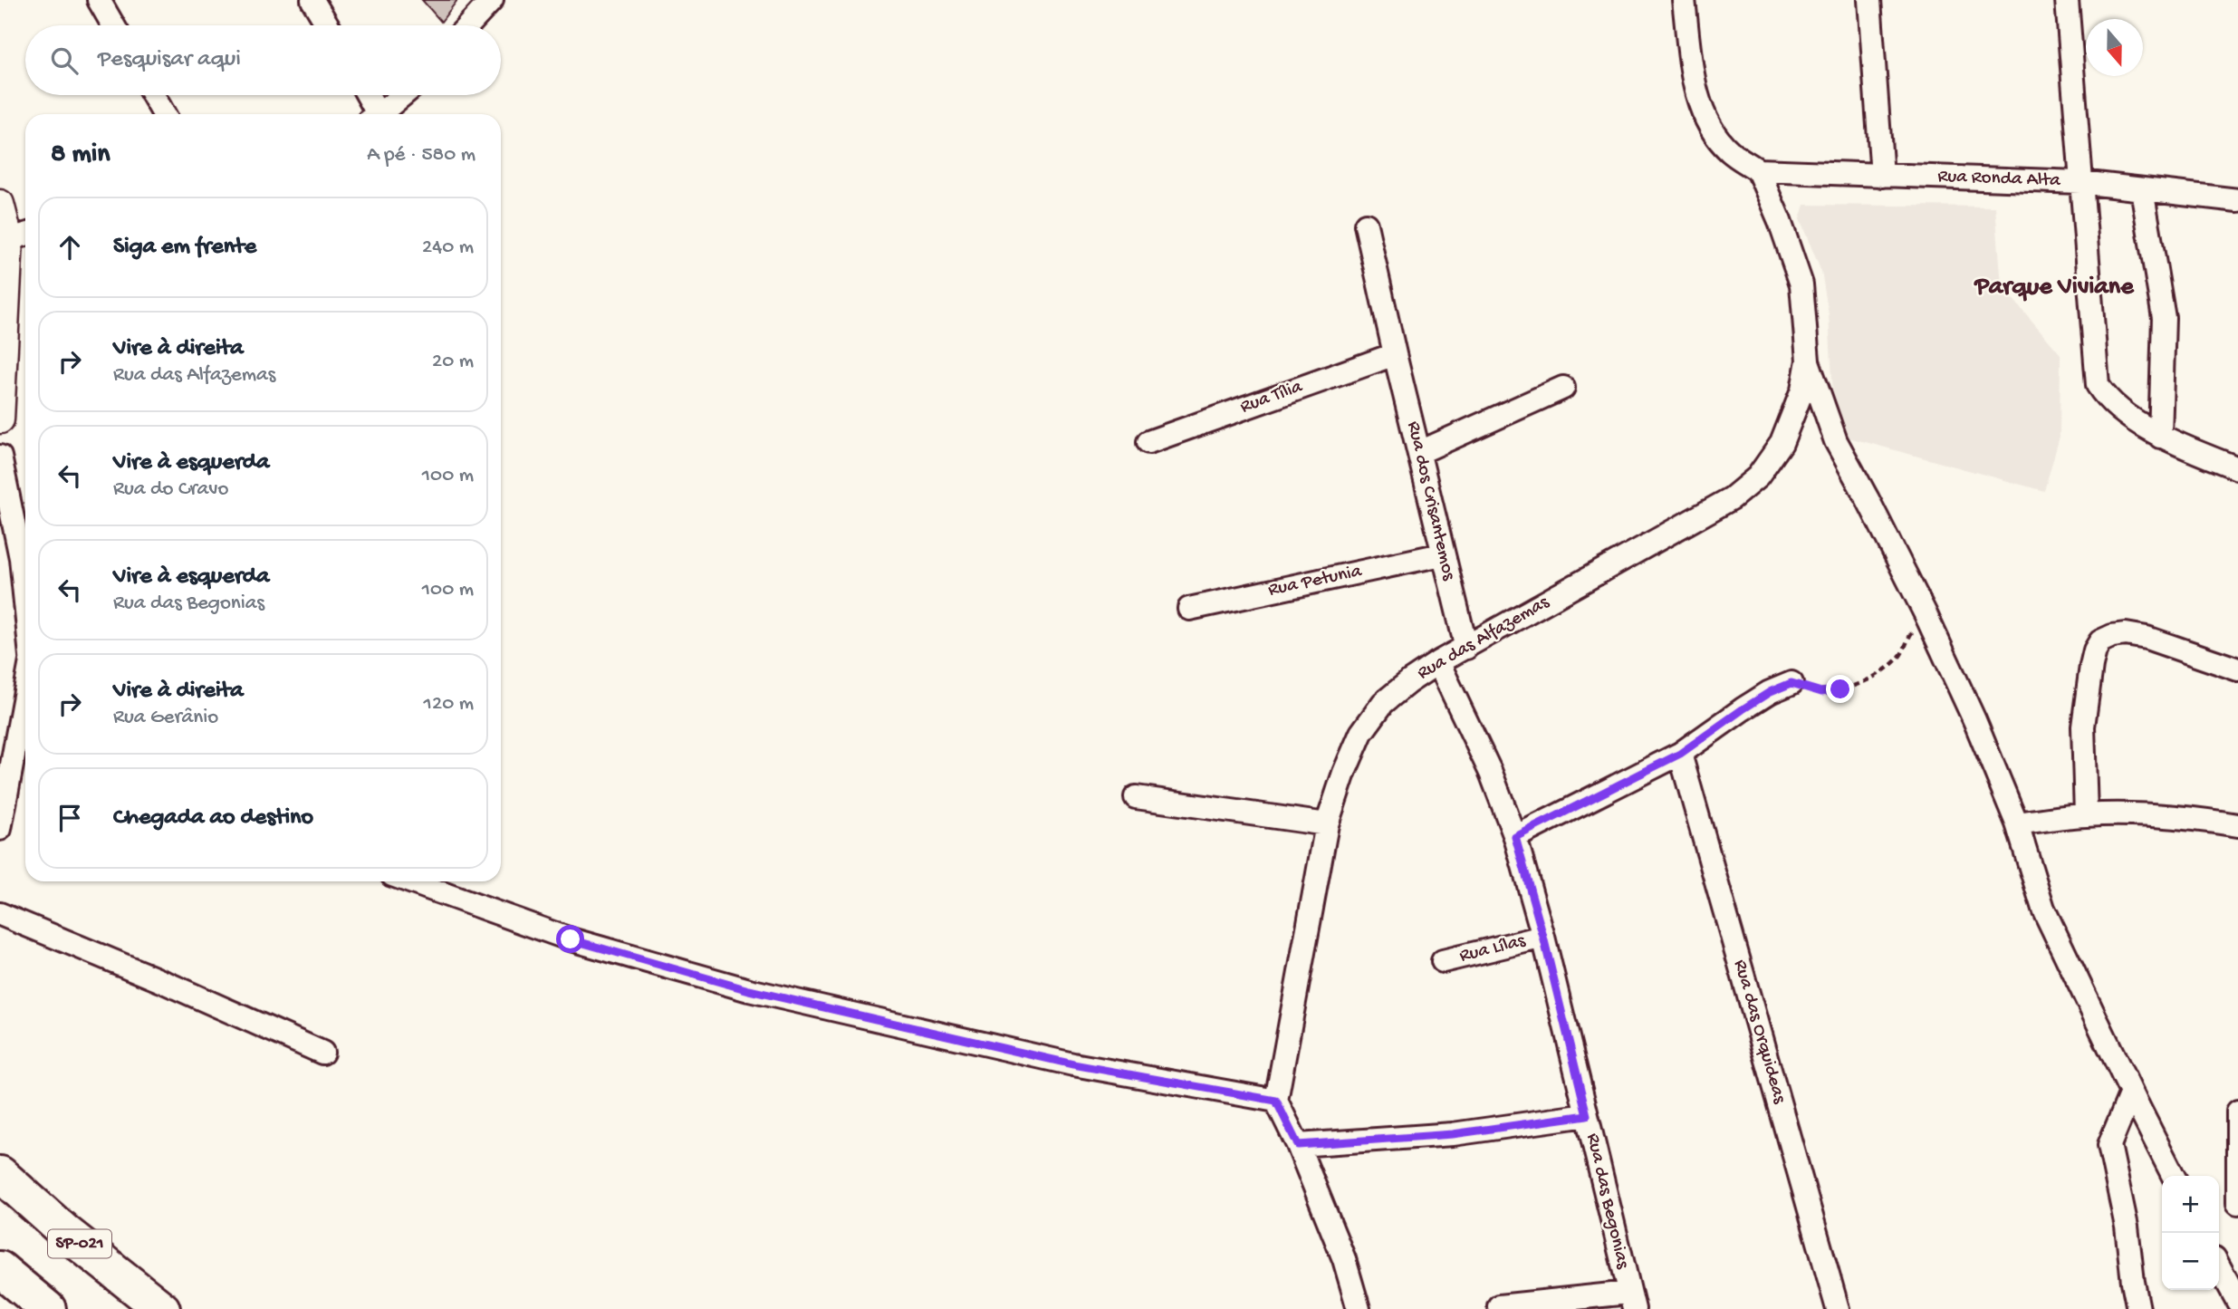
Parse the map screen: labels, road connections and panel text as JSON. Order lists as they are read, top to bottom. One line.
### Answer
{"streets":{"highway":["SP-021"],"street":["Rua Ronda Alta","Rua Tília","Rua dos Crisantemos","Rua Petunia","Rua das Alfazemas","Rua Lílas","Rua das Orquideas","Rua das Begonias"]},"crossings":[["Rua Ronda Alta","Rua das Alfazemas"],["Rua Tília","Rua dos Crisantemos"],["Rua dos Crisantemos","Rua Petunia"],["Rua dos Crisantemos","Rua das Alfazemas"],["Rua das Alfazemas","Rua das Begonias"],["Rua Lílas","Rua das Begonias"]],"districts":["Parque Viviane"],"north":"bottom","page":{"search":"Pesquisar aqui","heading":["8 min","A pé · 580 m"],"list":[["Siga em frente","240 m"],["Vire à direita","Rua das Alfazemas","20 m"],["Vire à esquerda","Rua do Cravo","100 m"],["Vire à esquerda","Rua das Begonias","100 m"],["Vire à direita","Rua Gerânio","120 m"],"Chegada ao destino"],"map_buttons":["+","−"]}}
